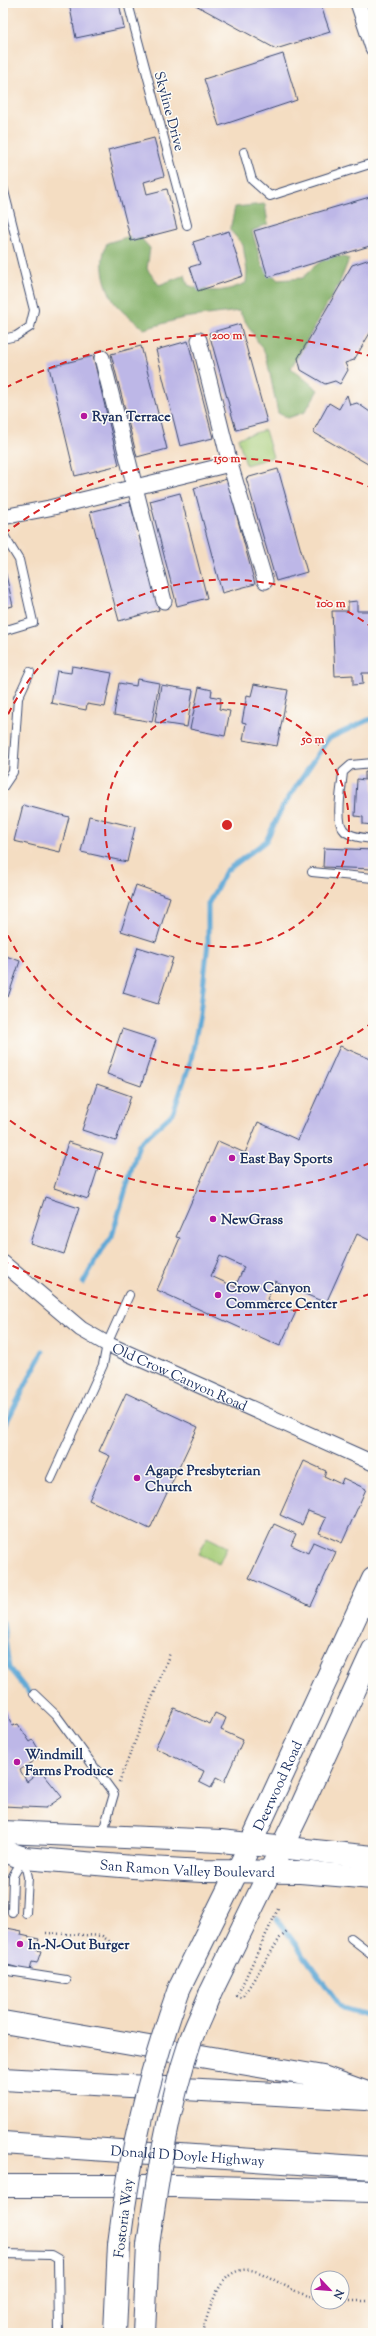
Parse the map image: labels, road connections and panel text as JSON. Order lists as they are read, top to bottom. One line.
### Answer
{"streets":{"main road":["Deerwood Road","San Ramon Valley Boulevard","Donald D Doyle Highway","Fostoria Way"],"street":["Old Crow Canyon Road"],"lane":["Skyline Drive"]},"crossings":[["Deerwood Road","San Ramon Valley Boulevard"],["Deerwood Road","Fostoria Way"]],"places":["Ryan Terrace","East Bay Sports","NewGrass","Crow Canyon Commerce Center","Agape Presbyterian Church","Windmill Farms Produce","In-N-Out Burger"],"north":"bottom right","rings":["200 m","150 m","100 m","50 m"]}
